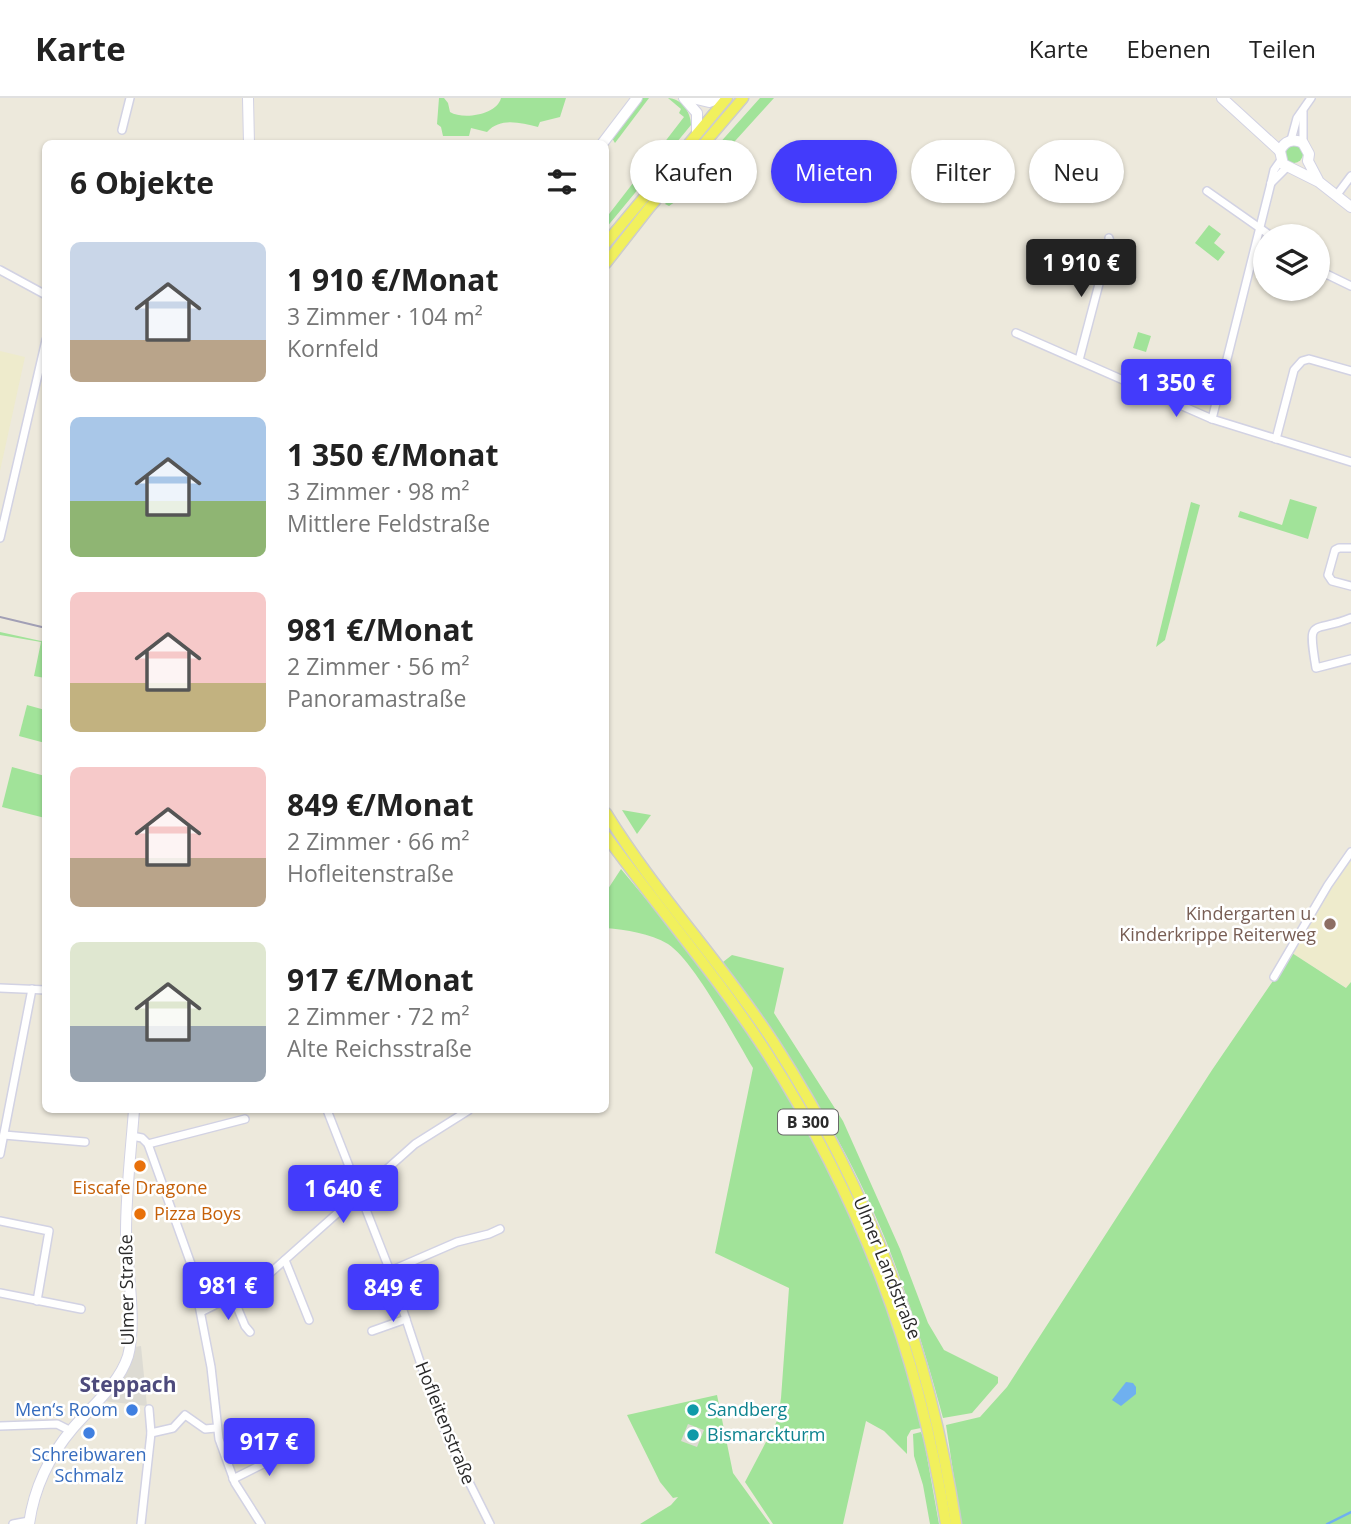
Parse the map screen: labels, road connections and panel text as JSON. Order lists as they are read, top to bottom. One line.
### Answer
{"streets":{"main road":["B 300","Ulmer Landstraße"],"street":["Ulmer Straße","Hofleitenstraße"]},"crossings":[["B 300","Ulmer Landstraße"]],"districts":["Steppach"],"places":["Kindergarten u. Kinderkrippe Reiterweg","Eiscafe Dragone","Pizza Boys","Men‘s Room","Sandberg","Schreibwaren Schmalz","Bismarckturm"],"page":{"header":"Karte","nav":["Karte","Ebenen","Teilen"],"chip":["Kaufen","Mieten","Filter","Neu"],"heading":"6 Objekte","list":[{"name":"1 910 €/Monat","note":"3 Zimmer · 104 m² · Kornfeld"},{"name":"1 350 €/Monat","note":"3 Zimmer · 98 m² · Mittlere Feldstraße"},{"name":"981 €/Monat","note":"2 Zimmer · 56 m² · Panoramastraße"},{"name":"849 €/Monat","note":"2 Zimmer · 66 m² · Hofleitenstraße"},{"name":"917 €/Monat","note":"2 Zimmer · 72 m² · Alte Reichsstraße"}],"price":["1 910 €","1 350 €","1 640 €","981 €","849 €","917 €"]}}
